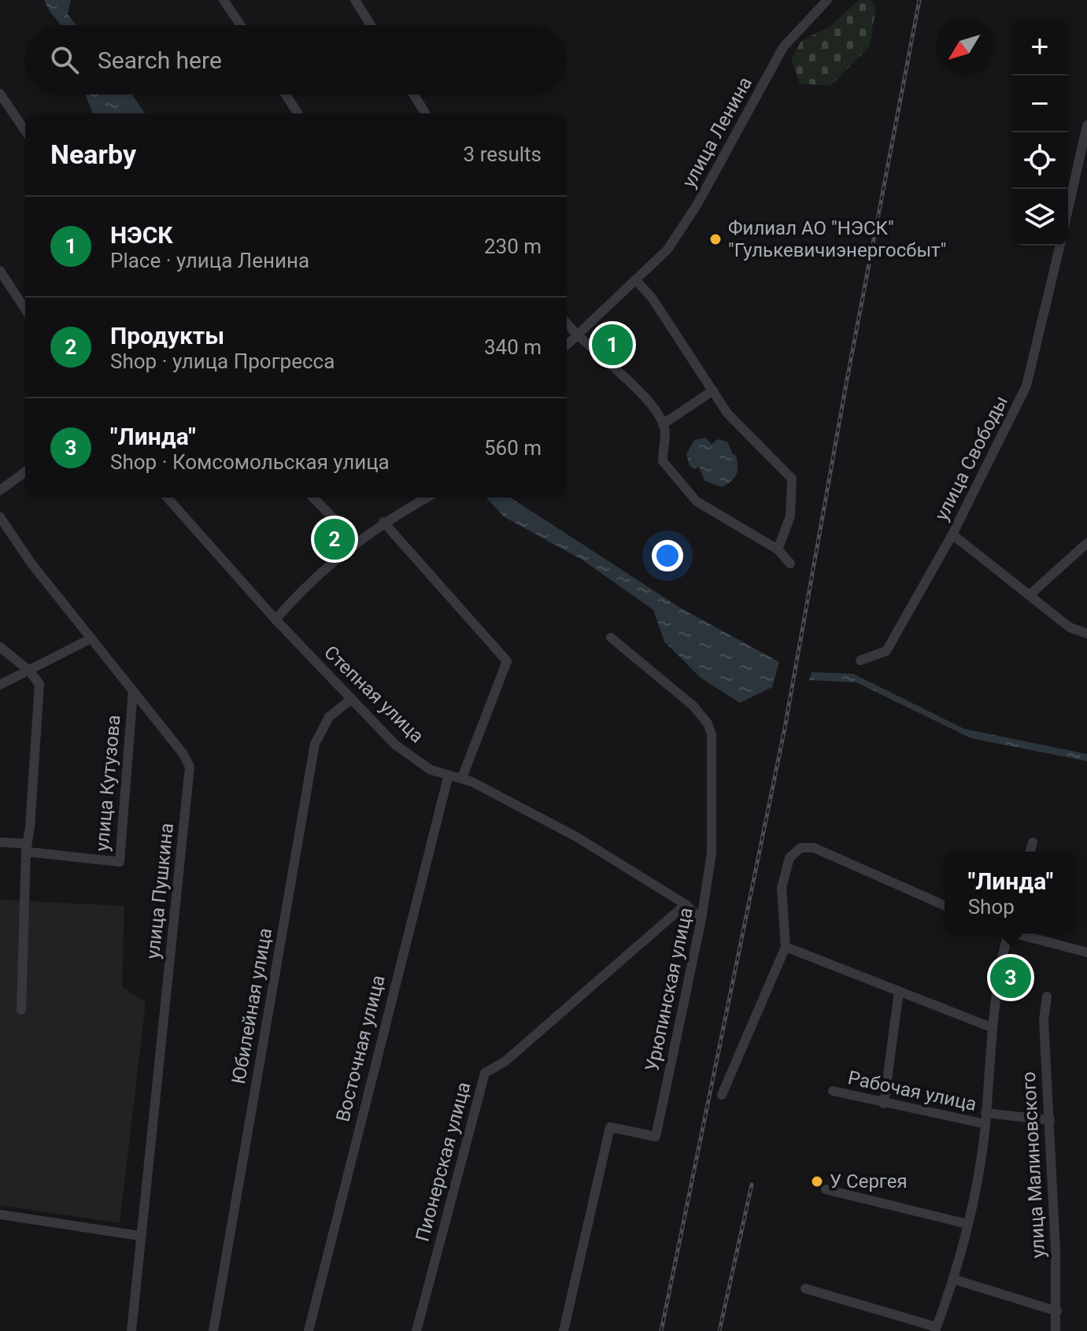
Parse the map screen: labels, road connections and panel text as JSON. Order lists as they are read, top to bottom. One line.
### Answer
{"streets":{"street":["улица Ленина","улица Свободы","Степная улица","улица Кутузова","улица Пушкина","Урюпинская улица","Юбилейная улица","Восточная улица","Рабочая улица","Пионерская улица","улица Малиновского"]},"crossings":[["Степная улица","Урюпинская улица"],["Степная улица","Юбилейная улица"],["Степная улица","Восточная улица"],["Степная улица","Пионерская улица"],["улица Кутузова","улица Пушкина"],["Рабочая улица","улица Малиновского"]],"places":["Филиал АО \"НЭСК\" \"Гулькевичиэнергосбыт\"","У Сергея"],"north":"bottom left","page":{"map_buttons":["+","−"],"search":"Search here","heading":["Nearby","3 results"],"list":[{"mark":"1","name":"НЭСК","note":"Place · улица Ленина","value":"230 m"},{"mark":"2","name":"Продукты","note":"Shop · улица Прогресса","value":"340 m"},{"mark":"3","name":"\"Линда\"","note":"Shop · Комсомольская улица","value":"560 m"}],"pins":["1","2","3"],"popup":["\"Линда\"","Shop"]}}
